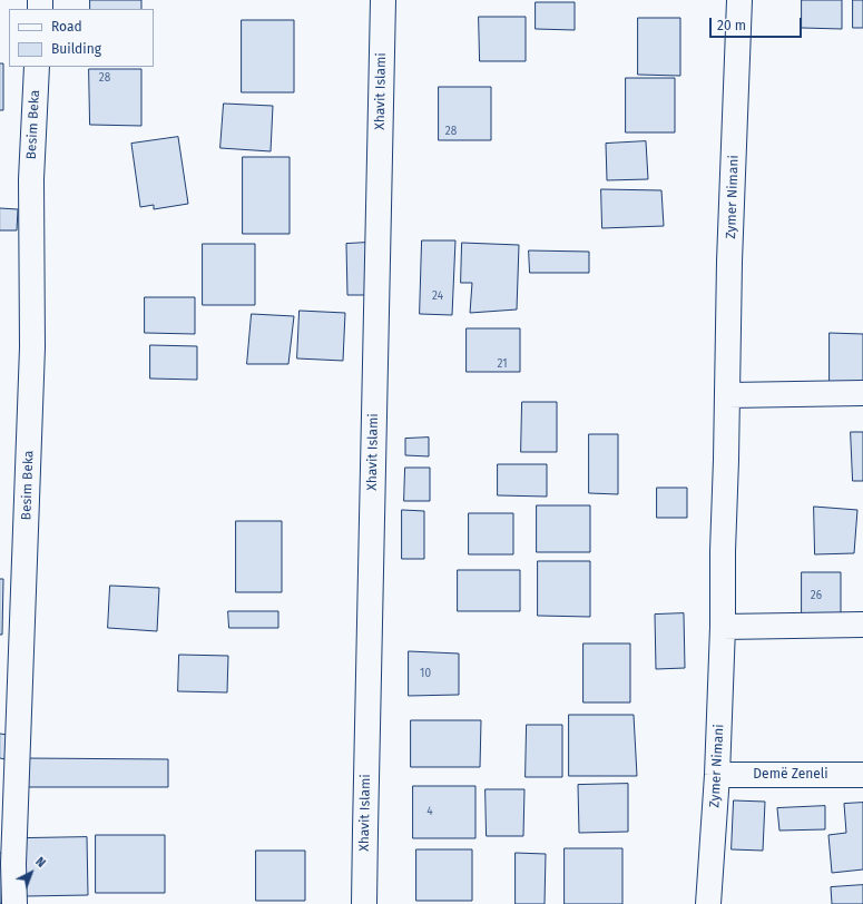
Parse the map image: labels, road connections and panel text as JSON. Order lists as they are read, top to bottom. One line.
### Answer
{"streets":{"street":["Xhavit Islami","Besim Beka","Zymer Nimani","Demë Zeneli"]},"crossings":[["Zymer Nimani","Demë Zeneli"]],"house_numbers":["28","28","24","21","26","10","4"],"legend":["Road","Building"],"scale_bar":"20 m","north":"top right"}
